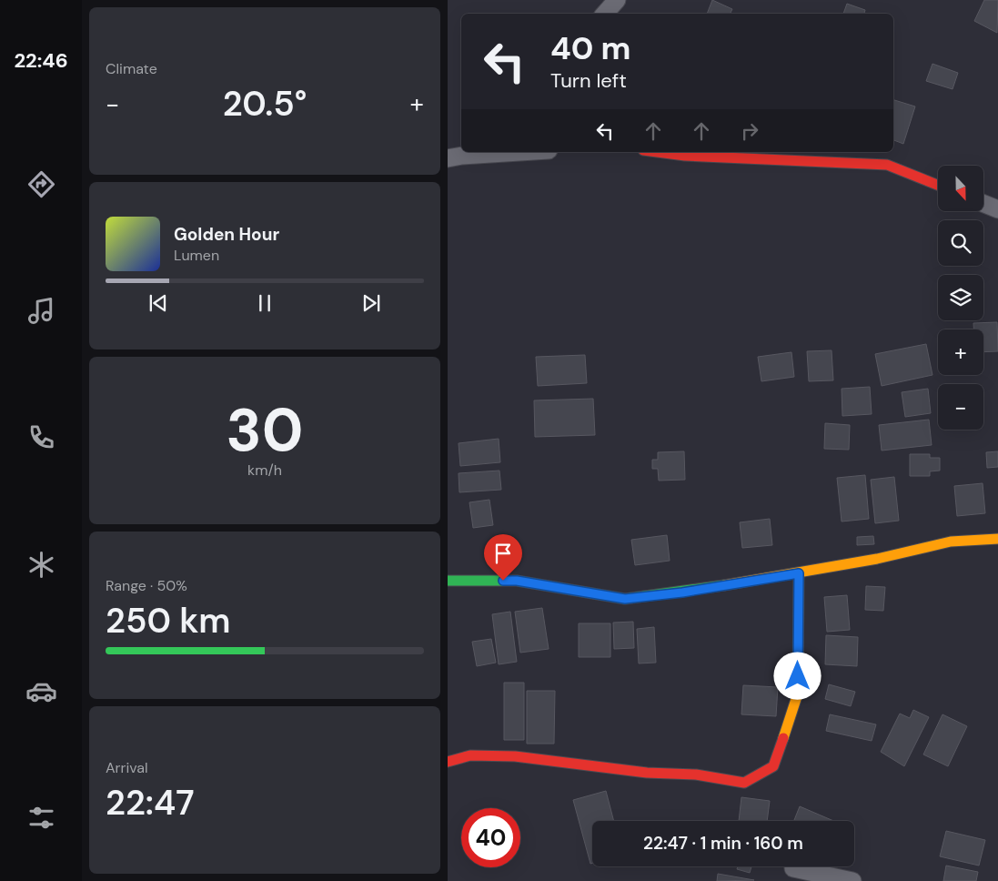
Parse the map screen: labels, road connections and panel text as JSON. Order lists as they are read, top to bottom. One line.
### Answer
{"north":"bottom","page":{"tabs":"22:46","tile":["Climate",["30","km/h"],["Range · 50%","250 km"],["Arrival","22:47"]],"turn":["40 m","Turn left"],"heat":["−","20.5°","+"],"map_buttons":["+","−"],"song":["Golden Hour","Lumen"],"limit":"40","trip":"22:47 · 1 min · 160 m"}}
